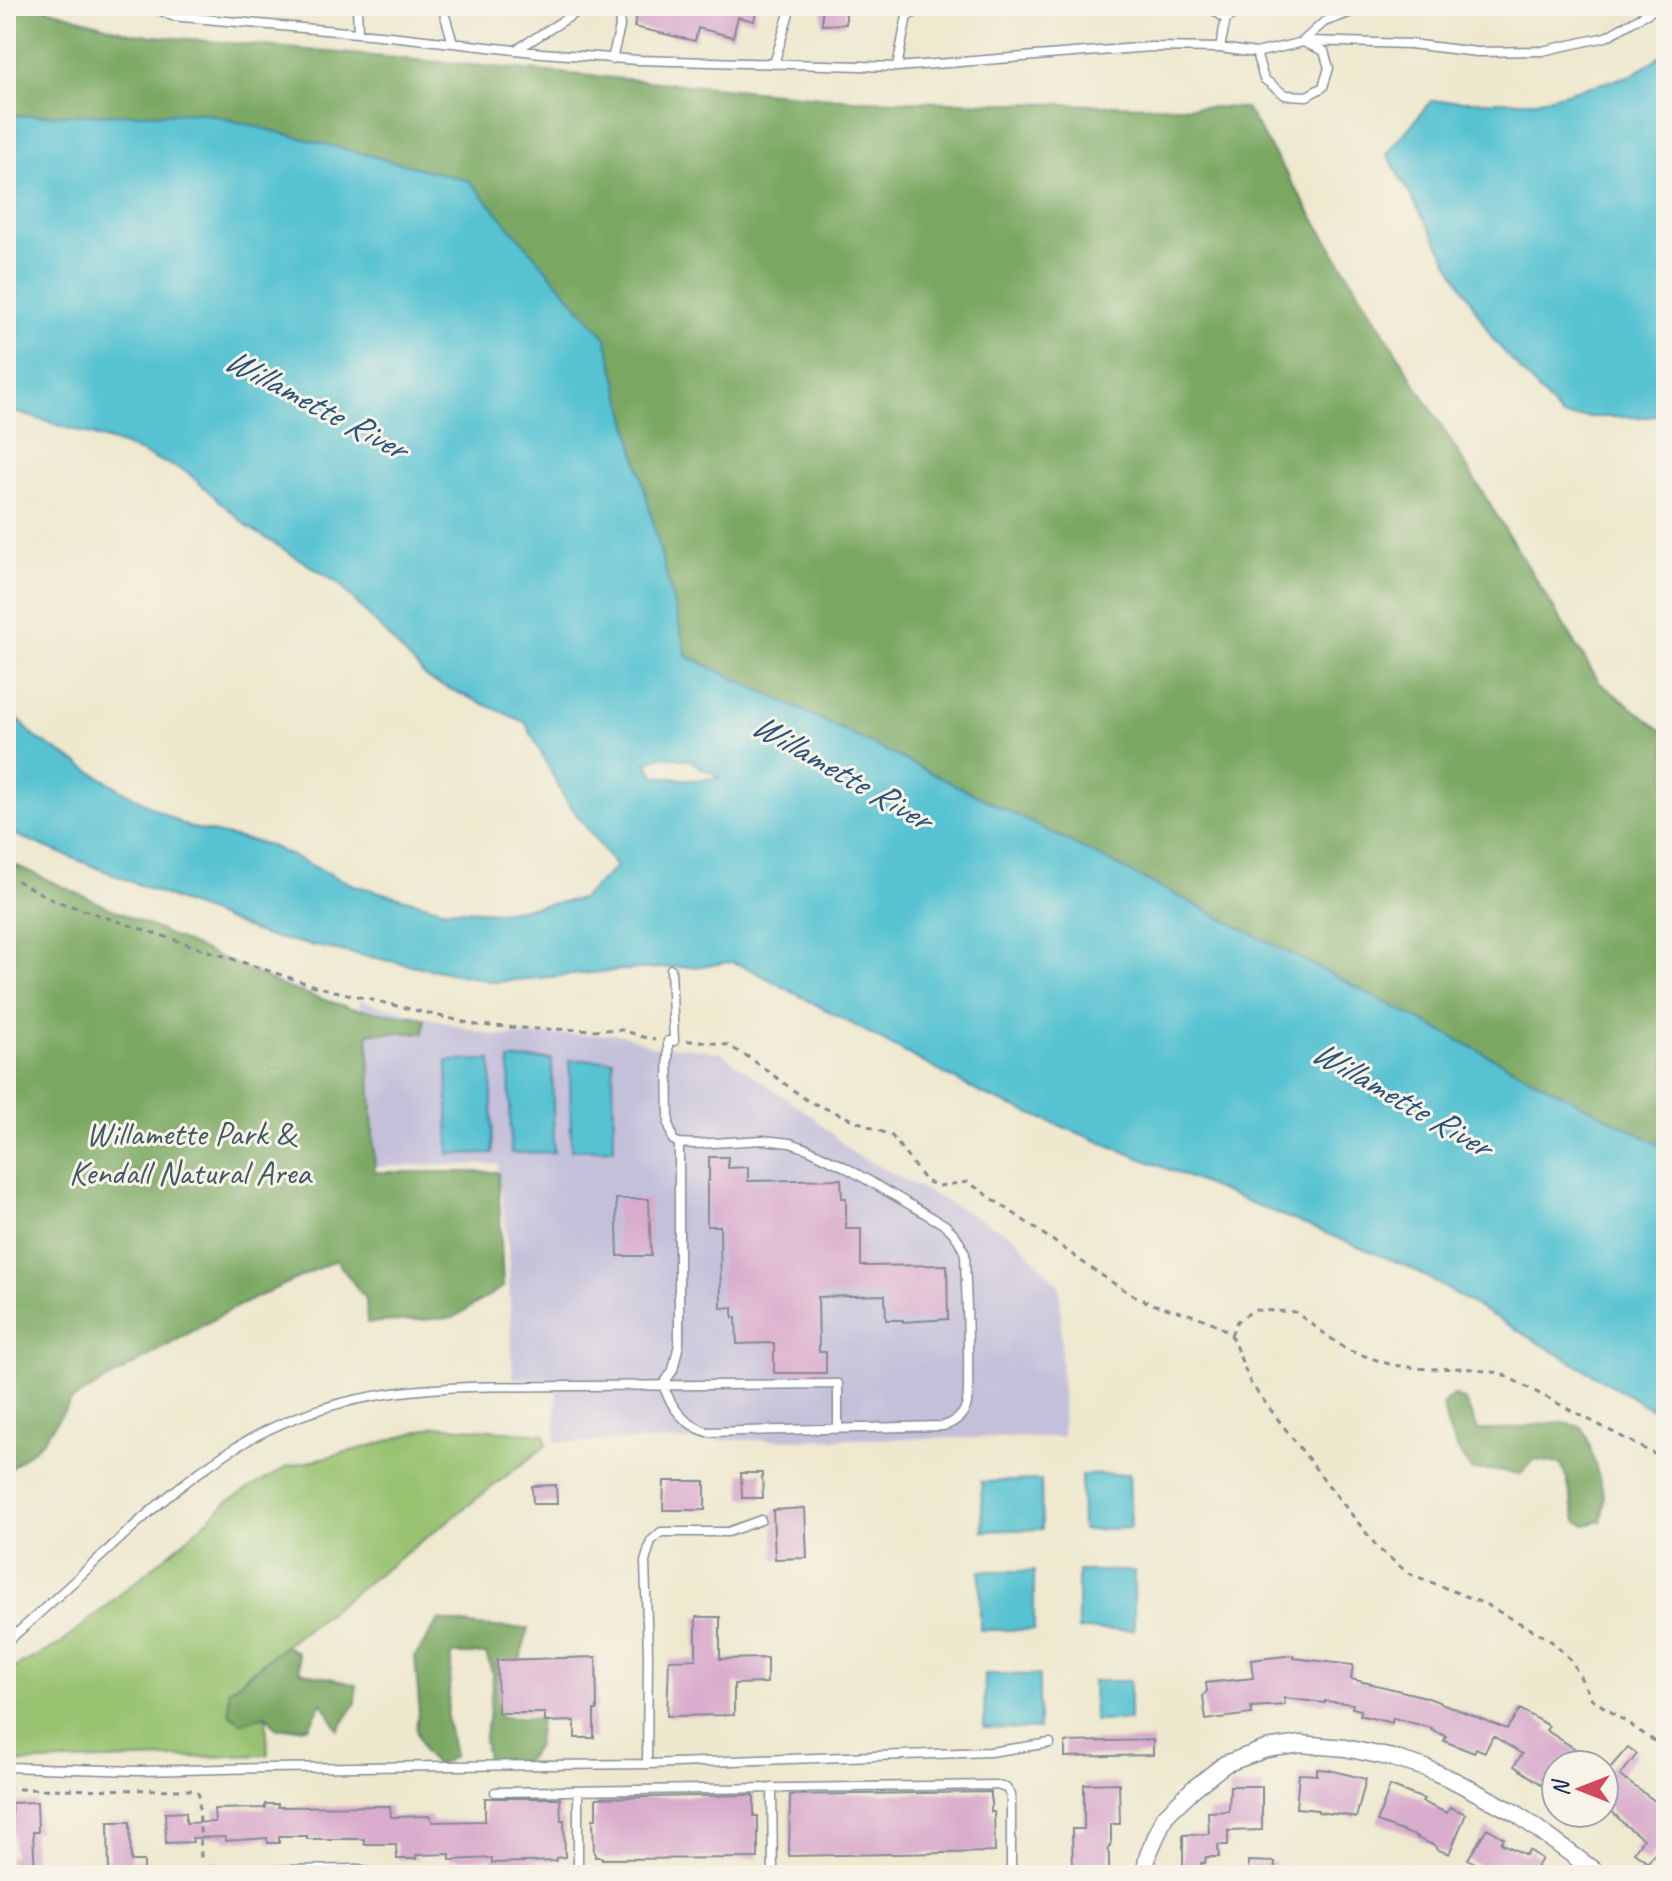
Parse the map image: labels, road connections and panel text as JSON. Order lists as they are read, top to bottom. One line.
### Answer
{"water":["Willamette River"],"parks":["Willamette Park & Kendall Natural Area"],"north":"left"}
